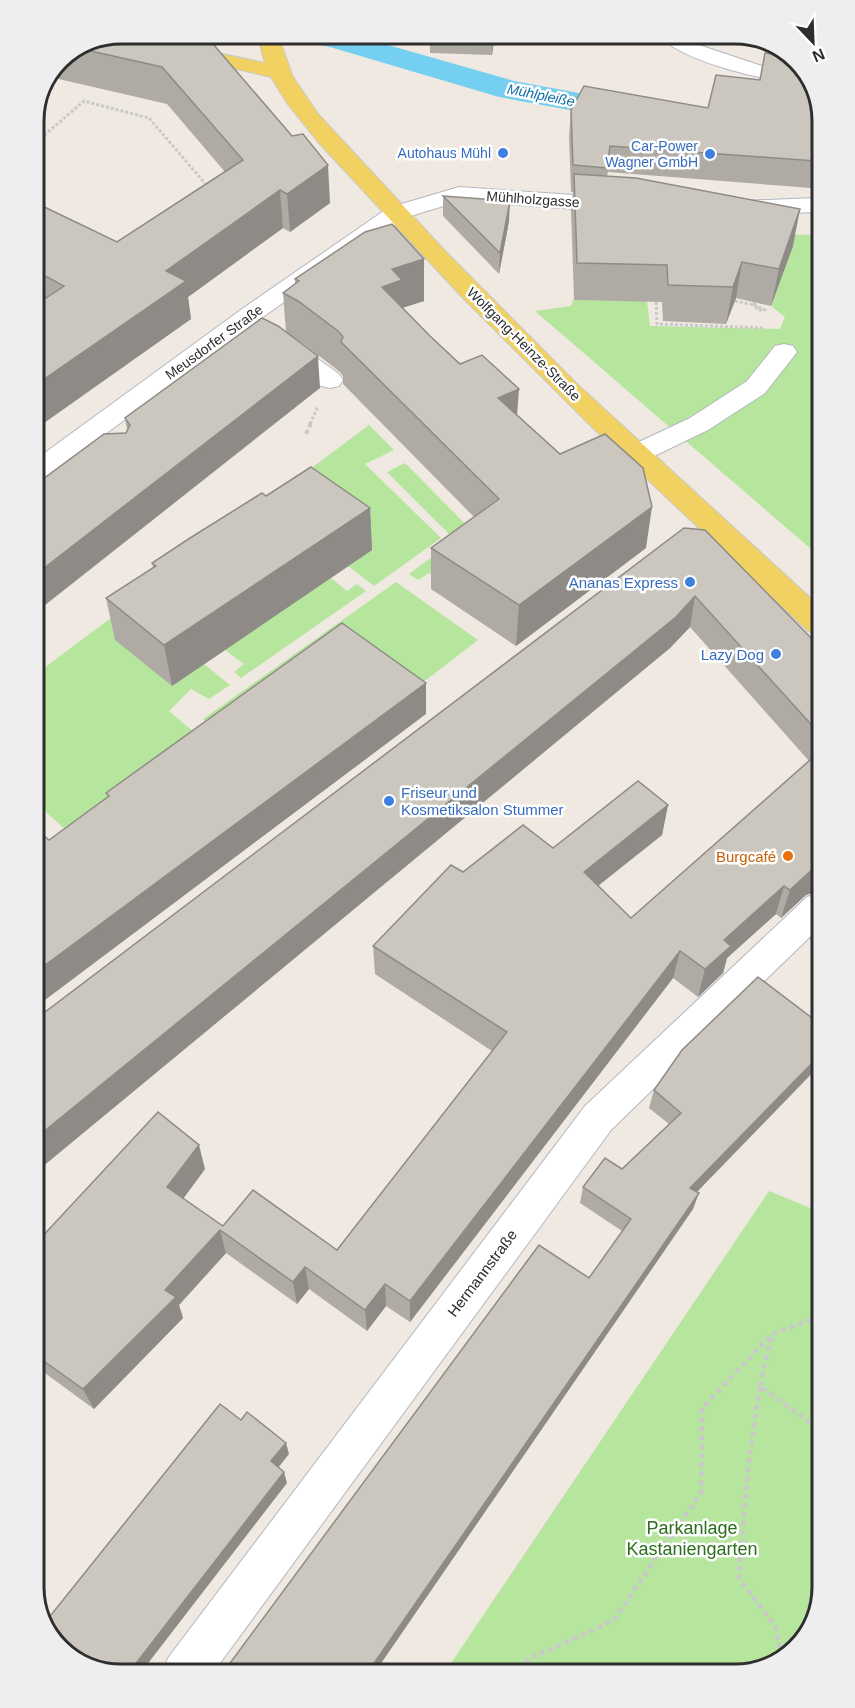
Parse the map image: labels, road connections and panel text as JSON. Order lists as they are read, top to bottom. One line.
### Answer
{"streets":{"main road":["Wolfgang-Heinze-Straße"],"street":["Mühlholzgasse","Meusdorfer Straße","Hermannstraße"]},"crossings":[["Mühlholzgasse","Meusdorfer Straße"],["Mühlholzgasse","Wolfgang-Heinze-Straße"],["Meusdorfer Straße","Wolfgang-Heinze-Straße"]],"water":["Mühlpleiße"],"parks":["Parkanlage Kastaniengarten"],"places":["Autohaus Mühl","Car-Power Wagner GmbH","Ananas Express","Lazy Dog","Friseur und Kosmetiksalon Stummer","Burgcafé"],"north":"bottom right"}
